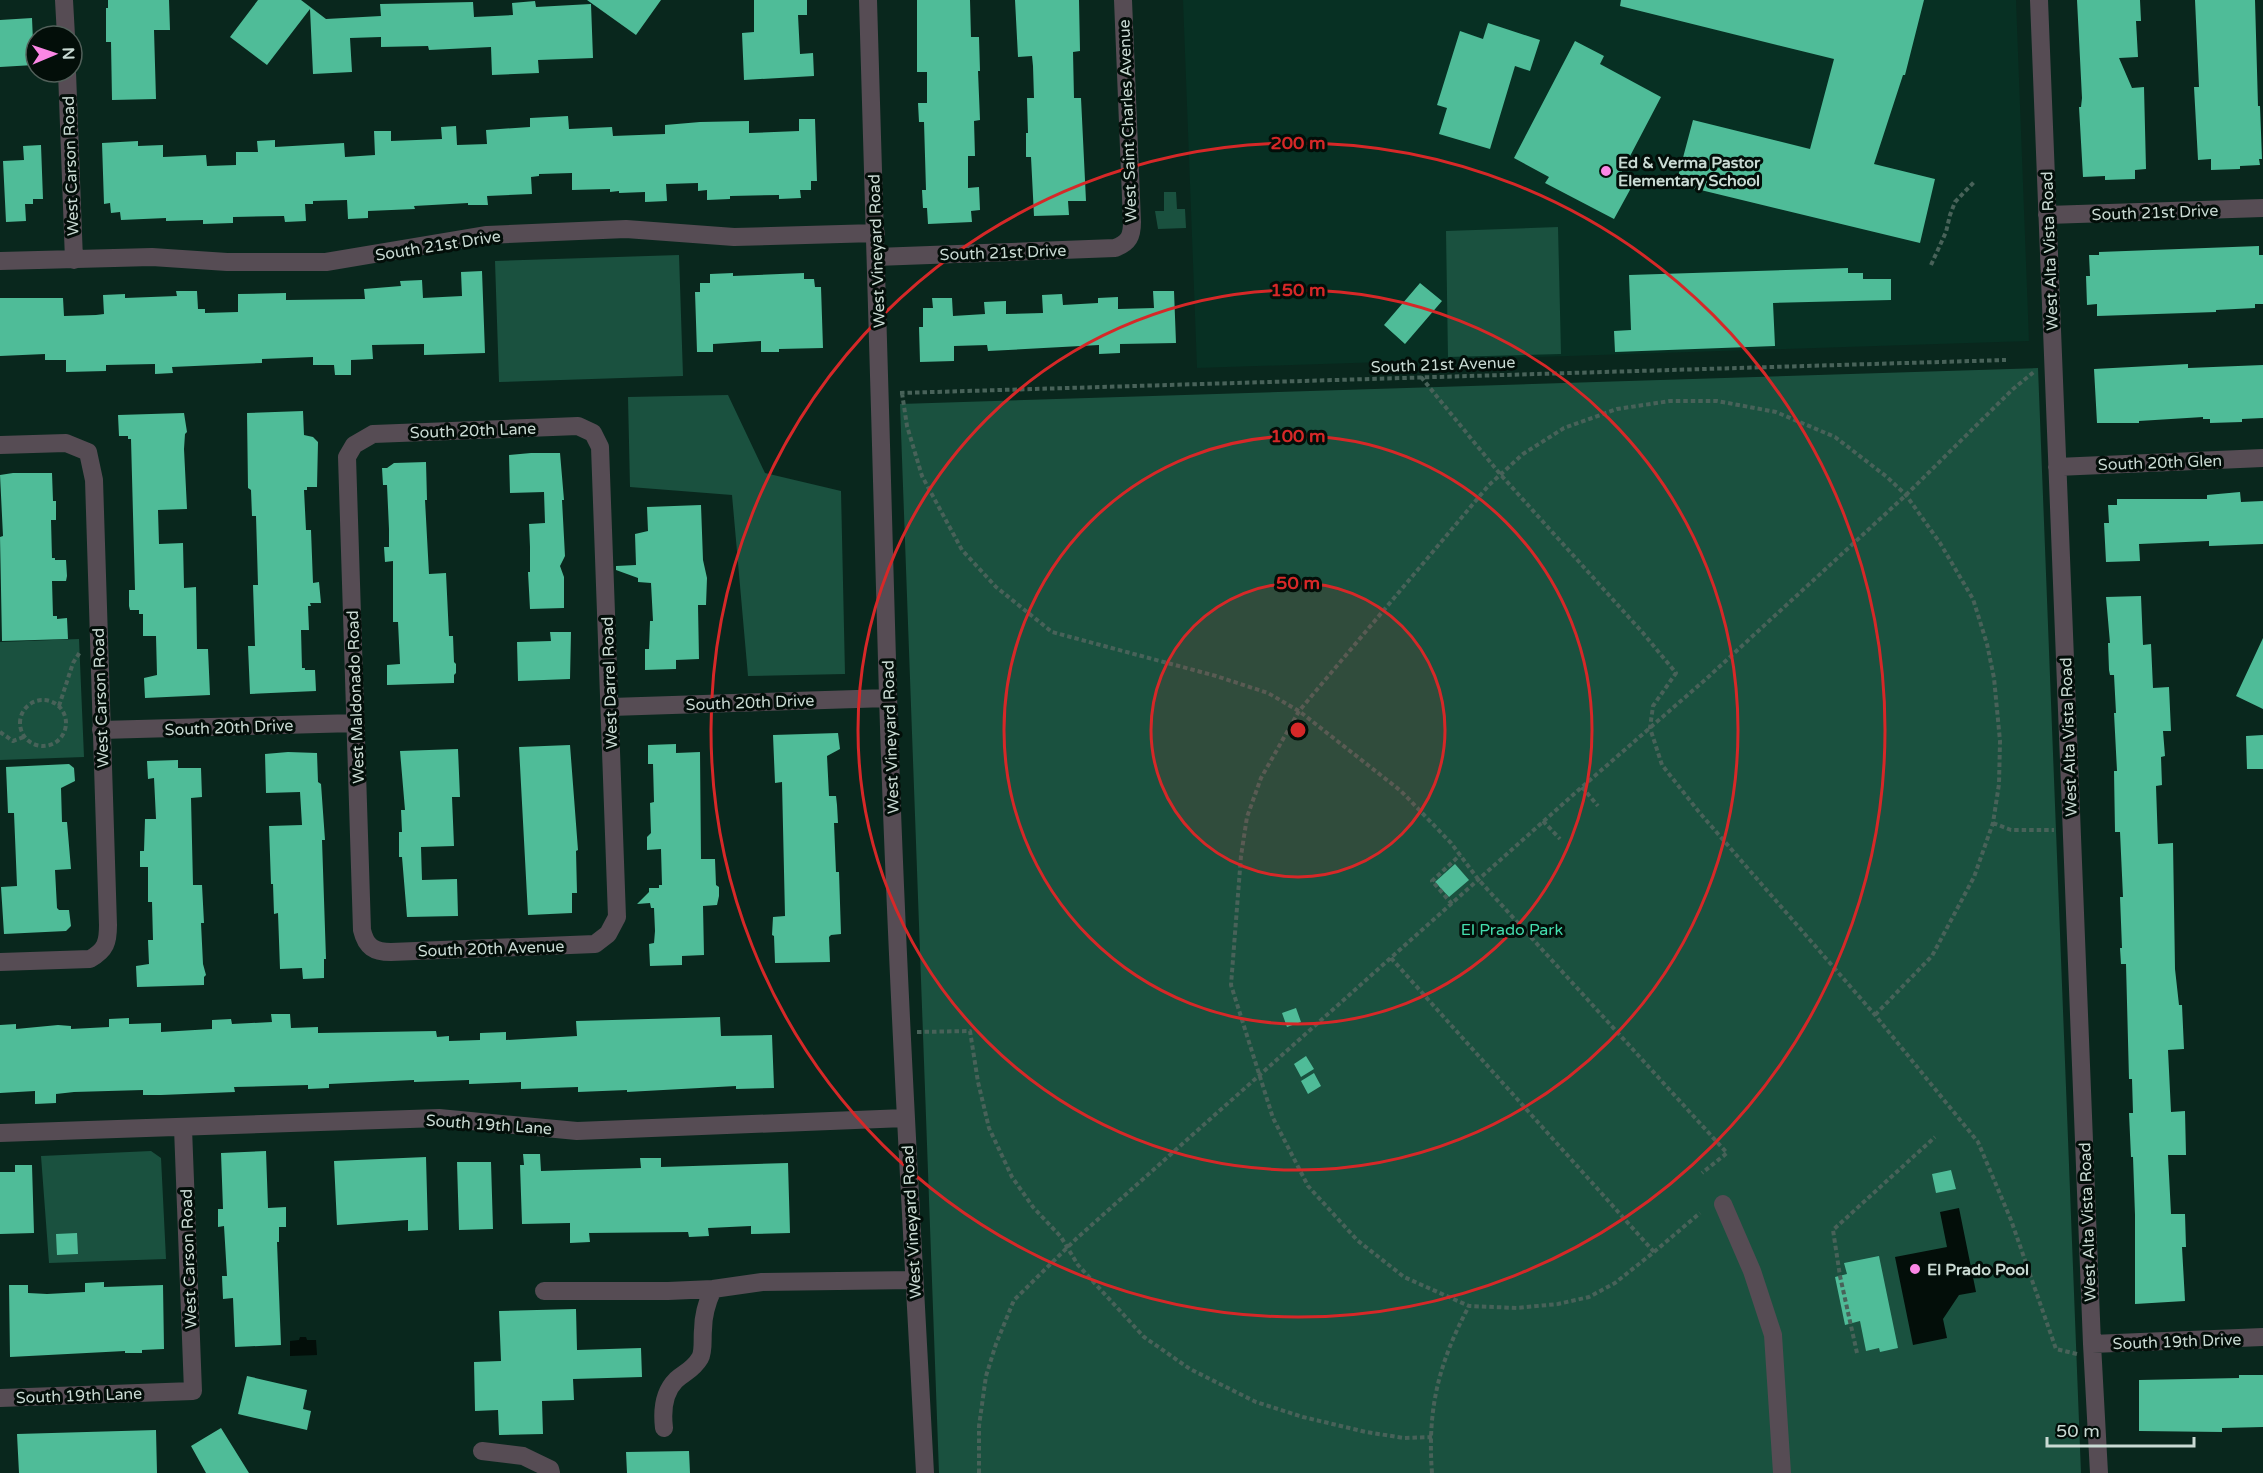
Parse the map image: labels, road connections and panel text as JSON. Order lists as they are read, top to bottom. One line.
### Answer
{"streets":{"street":["West Saint Charles Avenue","West Carson Road","South 21st Drive","West Vineyard Road","West Alta Vista Road","South 20th Lane","South 20th Glen","West Darrel Road","West Maldonado Road","South 20th Drive","South 20th Avenue","South 19th Lane","South 19th Drive"],"path":["South 21st Avenue"]},"crossings":[["West Saint Charles Avenue","South 21st Drive"],["West Carson Road","South 21st Drive"],["West Carson Road","South 20th Drive"],["West Carson Road","South 19th Lane"],["South 21st Drive","West Vineyard Road"],["South 21st Drive","West Alta Vista Road"],["West Vineyard Road","South 21st Avenue"],["West Vineyard Road","South 20th Drive"],["West Vineyard Road","South 19th Lane"],["West Alta Vista Road","South 20th Glen"],["West Alta Vista Road","South 19th Drive"],["South 20th Lane","West Darrel Road"],["South 20th Lane","West Maldonado Road"],["West Darrel Road","South 20th Drive"],["West Darrel Road","South 20th Avenue"],["West Maldonado Road","South 20th Drive"],["West Maldonado Road","South 20th Avenue"]],"parks":["El Prado Park"],"places":["Ed & Verma Pastor Elementary School","El Prado Pool"],"scale_bar":"50 m","north":"right","rings":["200 m","150 m","100 m","50 m"]}
